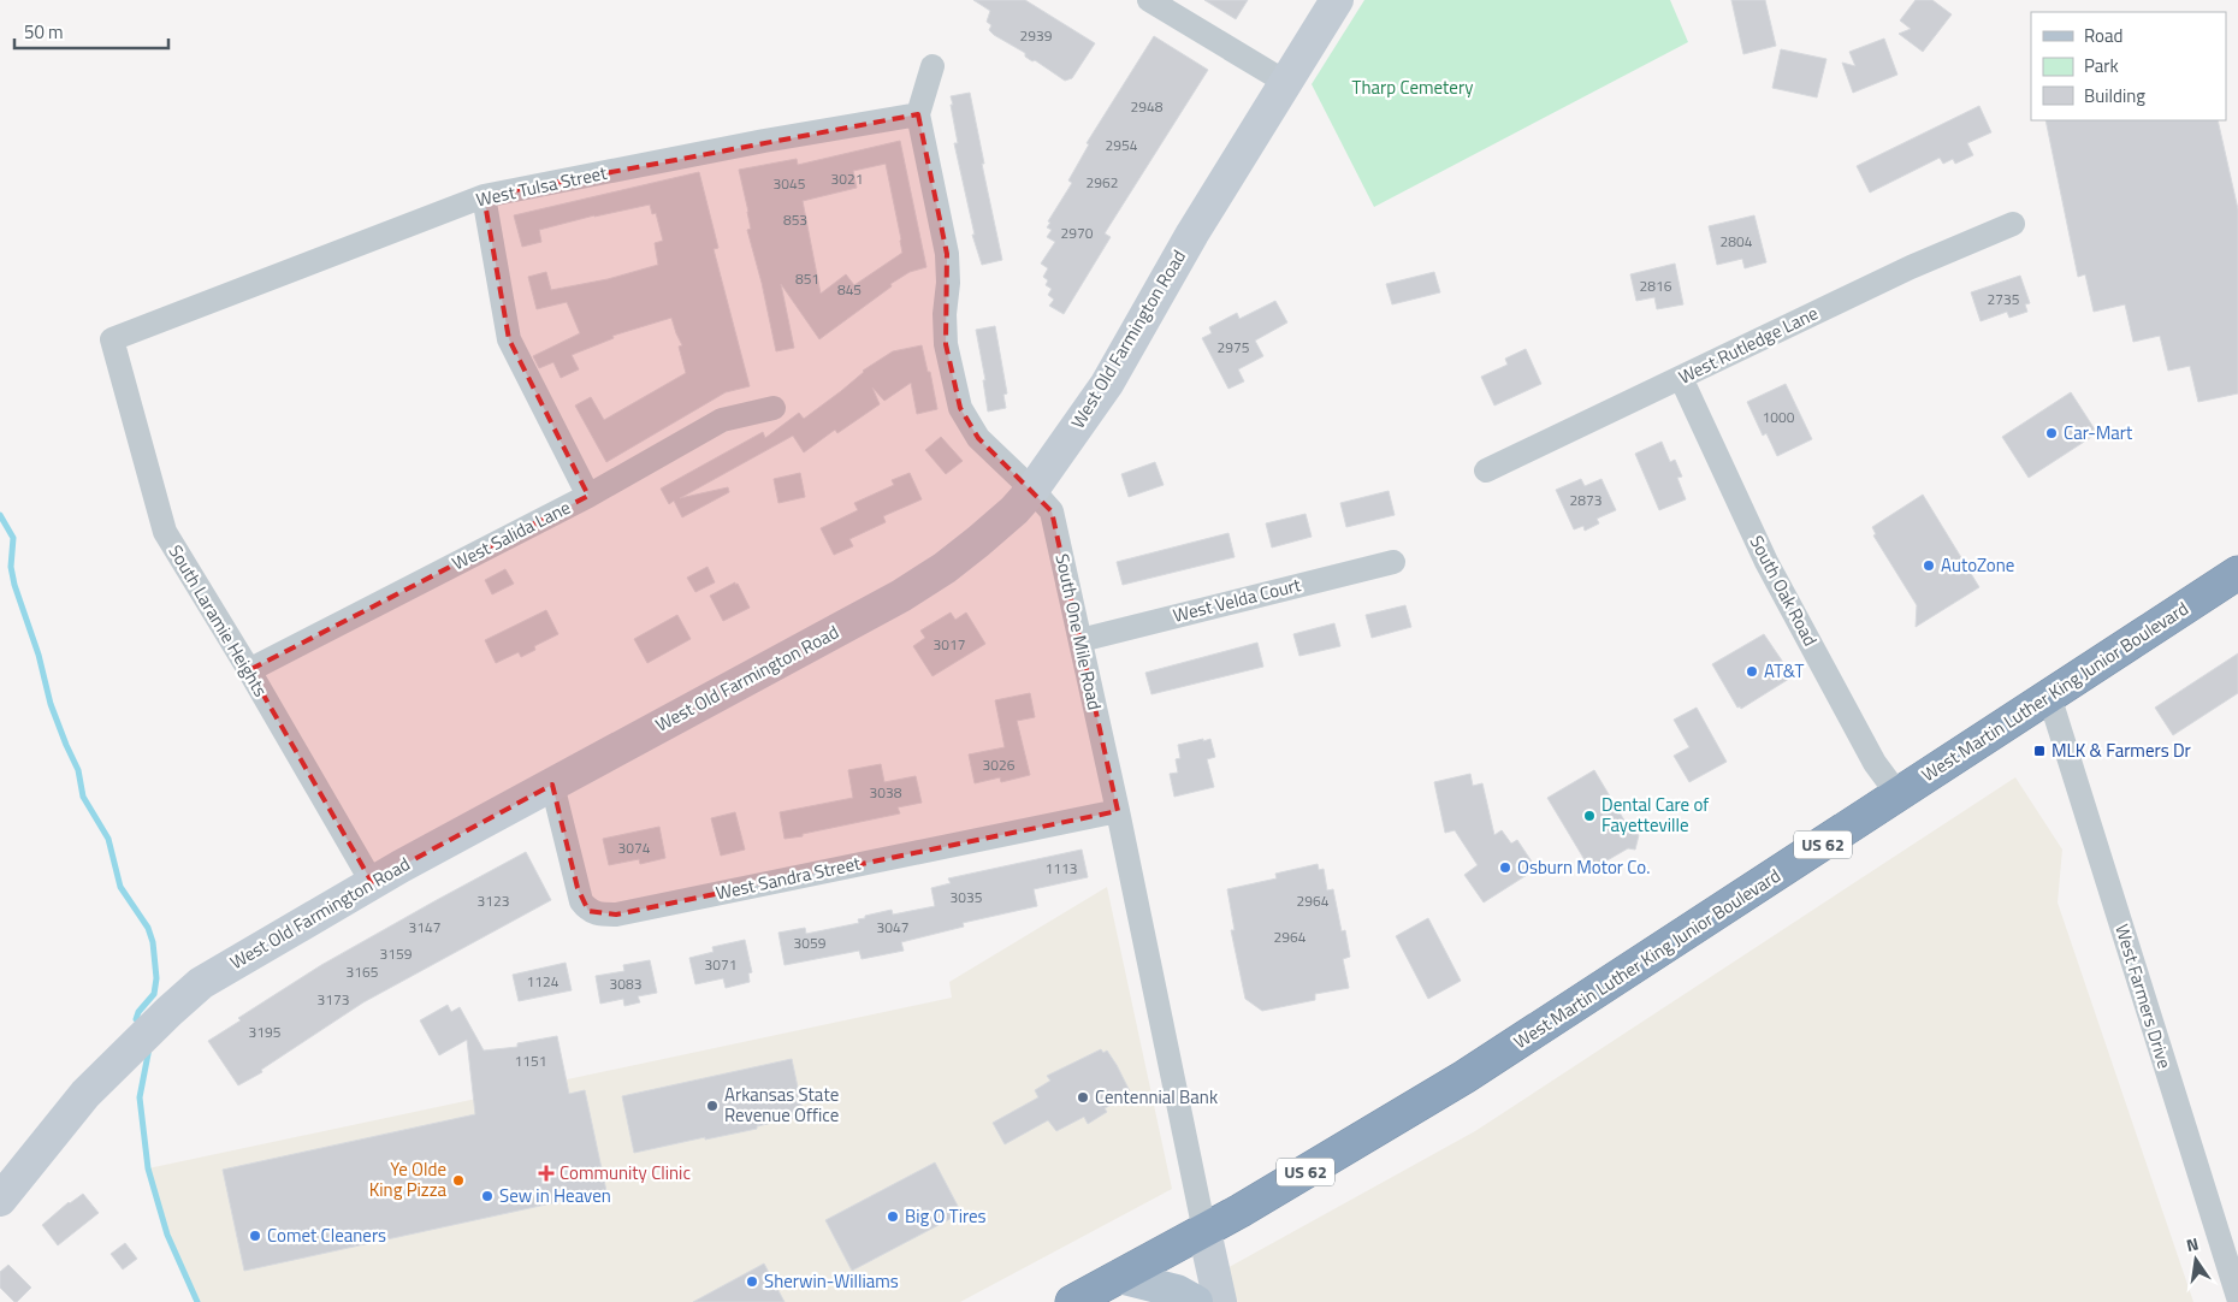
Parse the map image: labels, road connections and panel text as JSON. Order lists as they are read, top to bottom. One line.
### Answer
{"streets":{"highway":["West Martin Luther King Junior Boulevard","US 62"],"street":["West Tulsa Street","West Old Farmington Road","West Rutledge Lane","West Salida Lane","South Oak Road","West Velda Court","South Laramie Heights","South One Mile Road","West Sandra Street","West Farmers Drive"]},"crossings":[["West Tulsa Street","South Laramie Heights"],["West Tulsa Street","South One Mile Road"],["West Old Farmington Road","South Laramie Heights"],["West Old Farmington Road","South One Mile Road"],["West Old Farmington Road","West Sandra Street"],["West Rutledge Lane","South Oak Road"],["West Salida Lane","South Laramie Heights"],["South Oak Road","West Martin Luther King Junior Boulevard"],["West Velda Court","South One Mile Road"],["South One Mile Road","West Martin Luther King Junior Boulevard"],["South One Mile Road","West Sandra Street"],["West Martin Luther King Junior Boulevard","West Farmers Drive"]],"parks":["Tharp Cemetery"],"places":{"other":["Car-Mart","AutoZone","AT&T","Dental Care of Fayetteville","Osburn Motor Co.","Centennial Bank","Arkansas State Revenue Office","Ye Olde King Pizza","Sew in Heaven","Big O Tires","Comet Cleaners","Sherwin-Williams"],"transit":["MLK & Farmers Dr"],"health":["Community Clinic"]},"house_numbers":["2939","2948","2954","3021","2962","3045","853","2970","2804","851","2816","845","2735","2975","1000","2873","3017","3026","3038","3074","1113","3035","3123","2964","3147","3047","2964","3059","3159","3071","3165","1124","3083","3173","3195","1151"],"legend":["Road","Park","Building"],"scale_bar":"50 m","north":"top"}
